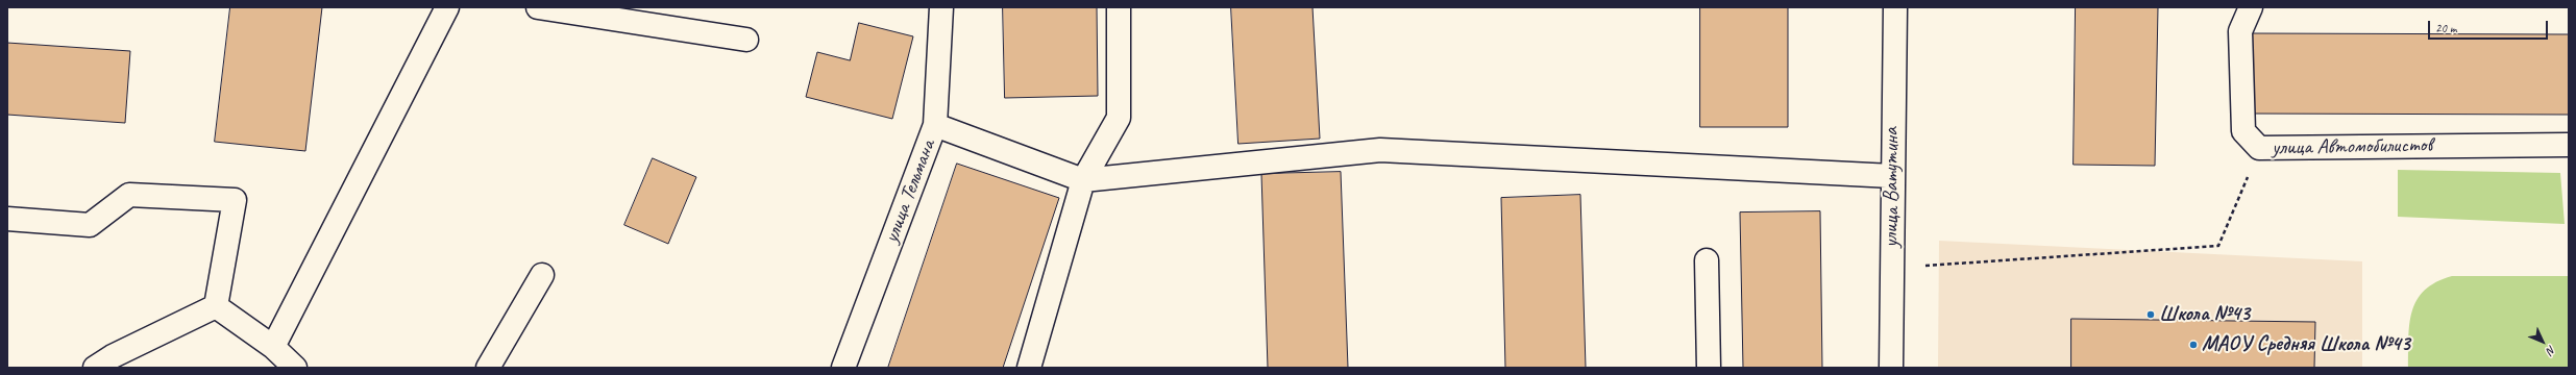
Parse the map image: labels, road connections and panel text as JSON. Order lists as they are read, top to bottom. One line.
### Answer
{"streets":{"street":["улица Автомобилистов","улица Ватутина","улица Тельмана"]},"places":["Школа №43","МАОУ Средняя Школа №43"],"scale_bar":"20 m","north":"bottom right"}
